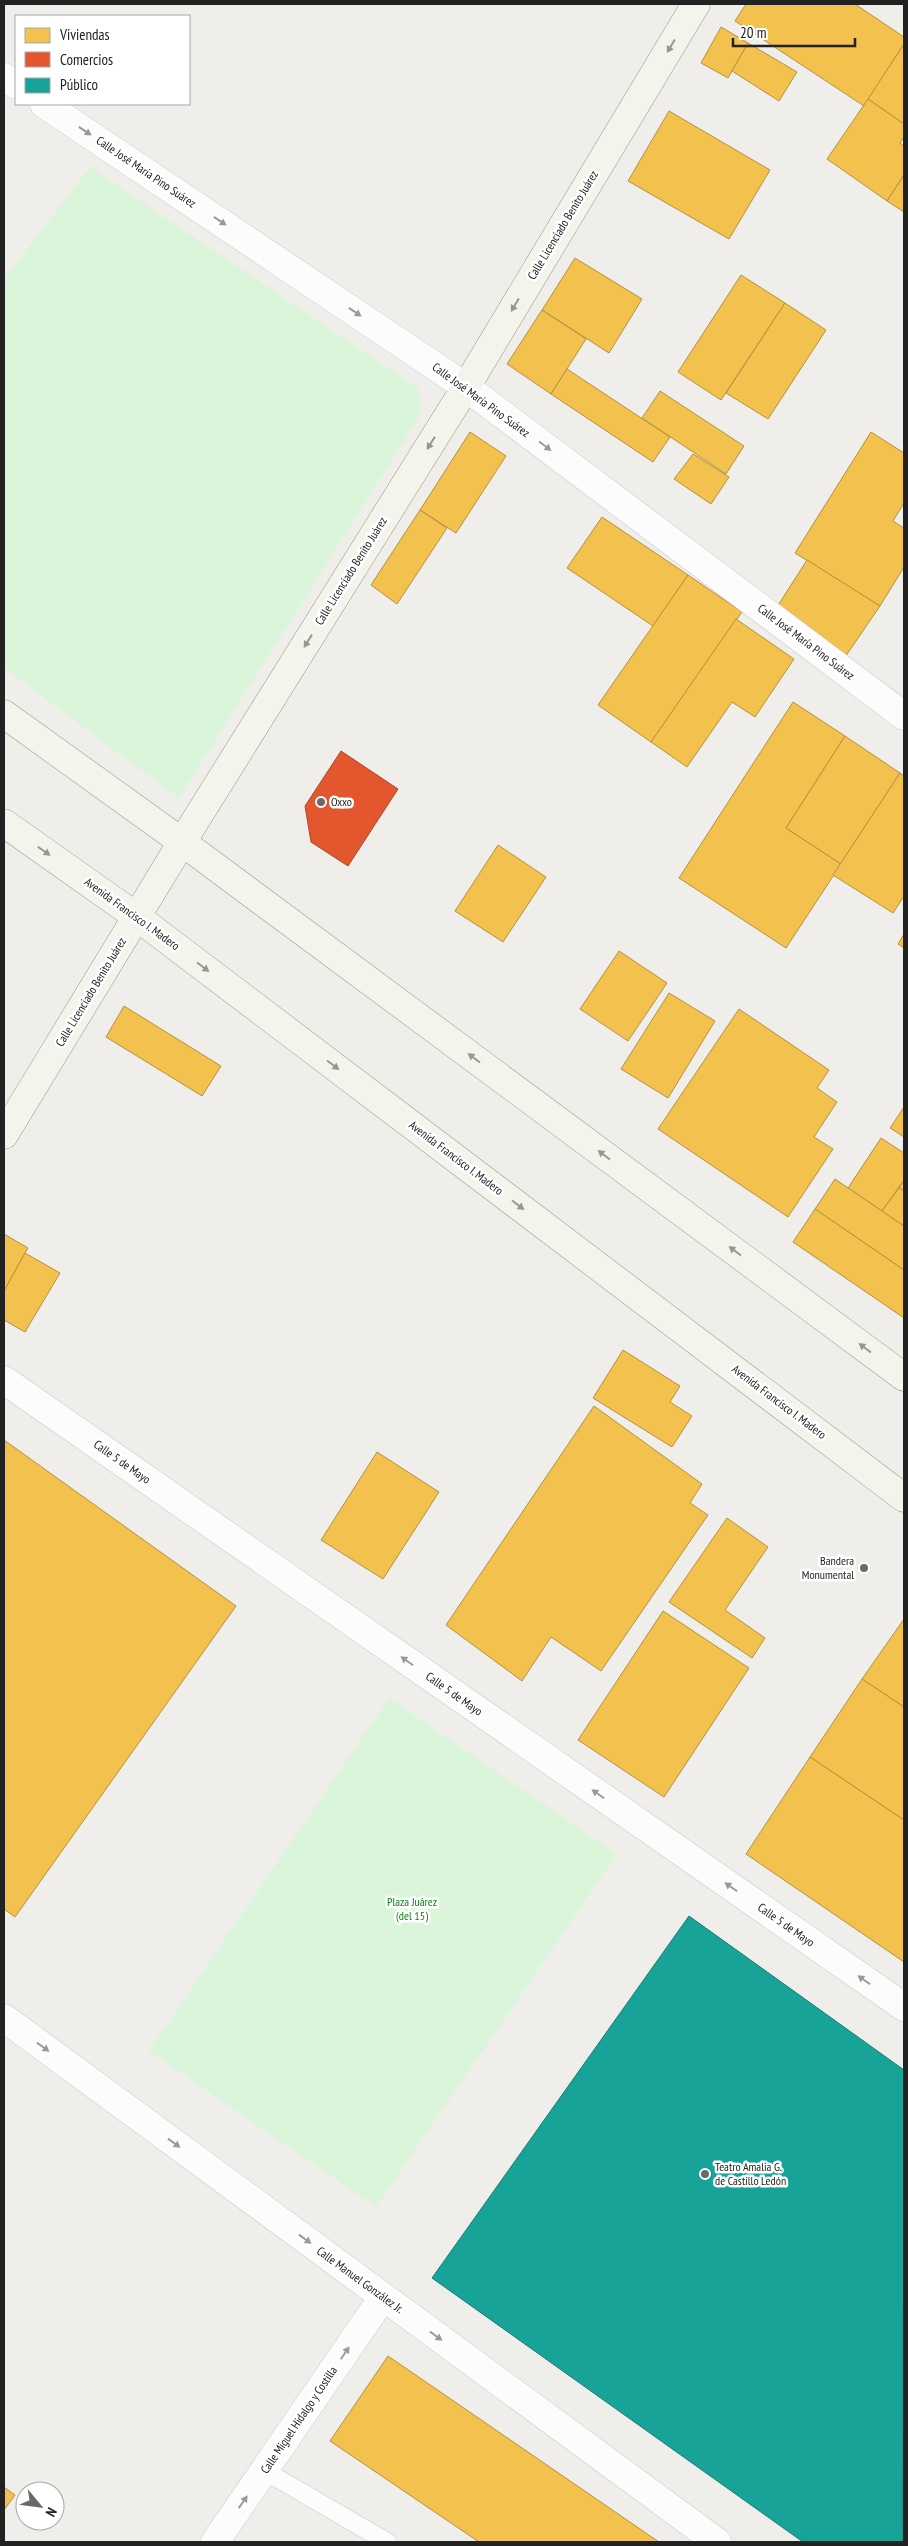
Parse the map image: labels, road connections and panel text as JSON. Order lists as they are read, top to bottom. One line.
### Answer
{"streets":{"main road":["Calle Licenciado Benito Juárez","Avenida Francisco I. Madero"],"street":["Calle José María Pino Suárez","Calle 5 de Mayo","Calle Manuel González Jr.","Calle Miguel Hidalgo y Costilla"]},"crossings":[["Calle José María Pino Suárez","Calle Licenciado Benito Juárez"],["Calle Licenciado Benito Juárez","Avenida Francisco I. Madero"],["Calle Manuel González Jr.","Calle Miguel Hidalgo y Costilla"]],"one_way":["Calle José María Pino Suárez","Calle Licenciado Benito Juárez","Calle 5 de Mayo","Calle Manuel González Jr.","Calle Miguel Hidalgo y Costilla"],"parks":["Plaza Juárez (del 15)"],"places":["Oxxo","Bandera Monumental","Teatro Amalia G. de Castillo Ledón"],"legend":["Viviendas","Comercios","Público"],"scale_bar":"20 m","north":"bottom right"}
